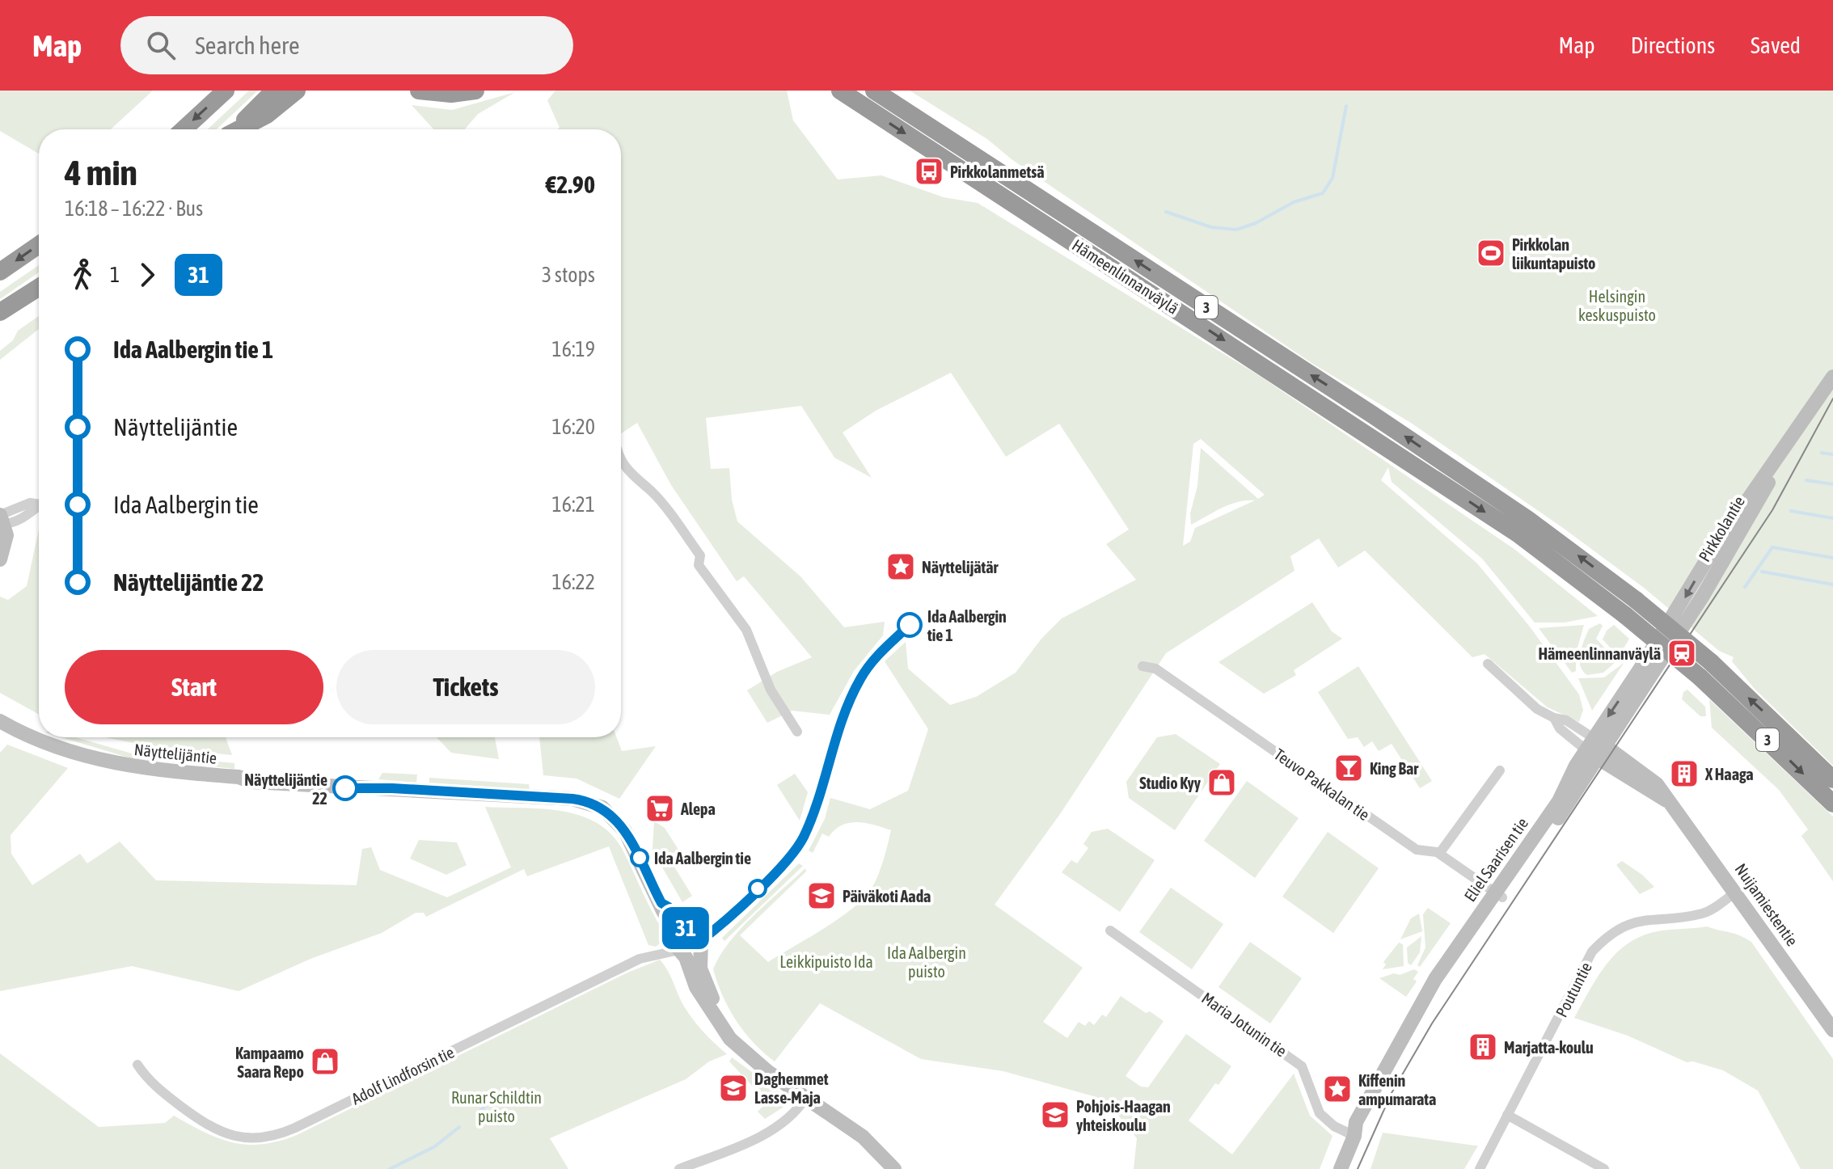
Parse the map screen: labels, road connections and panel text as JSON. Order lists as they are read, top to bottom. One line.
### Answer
{"streets":{"highway":["Hämeenlinnanväylä","3"],"main road":["Pirkkolantie","Näyttelijäntie","Eliel Saarisen tie","Nuijamiestentie"],"street":["Teuvo Pakkalan tie","Poutuntie","Maria Jotunin tie","Adolf Lindforsin tie"]},"crossings":[["Pirkkolantie","Eliel Saarisen tie"],["Näyttelijäntie","Adolf Lindforsin tie"],["Teuvo Pakkalan tie","Eliel Saarisen tie"],["Eliel Saarisen tie","Nuijamiestentie"],["Eliel Saarisen tie","Maria Jotunin tie"],["Nuijamiestentie","Poutuntie"]],"parks":["Helsingin keskuspuisto","Ida Aalbergin puisto","Leikkipuisto Ida","Runar Schildtin puisto"],"places":{"bus stop":["Pirkkolanmetsä"],"sports":["Pirkkolan liikuntapuisto"],"place":["Näyttelijätär","Kiffenin ampumarata"],"other":["Ida Aalbergin tie 1","Näyttelijäntie 22","Ida Aalbergin tie"],"station":["Hämeenlinnanväylä"],"bar":["King Bar"],"building":["X Haaga","Marjatta-koulu"],"shop":["Studio Kyy","Kampaamo Saara Repo"],"supermarket":["Alepa"],"school or university":["Päiväkoti Aada","Daghemmet Lasse-Maja","Pohjois-Haagan yhteiskoulu"]},"lines":["bus line 31"],"page":{"header":"Map","search":"Search here","nav":["Map","Directions","Saved"],"on_map":"31","heading":["4 min","16:18 – 16:22 · Bus","€2.90"],"legs":["1","31","3 stops"],"list":[{"name":"Ida Aalbergin tie 1","value":"16:19"},{"name":"Näyttelijäntie","value":"16:20"},{"name":"Ida Aalbergin tie","value":"16:21"},{"name":"Näyttelijäntie 22","value":"16:22"}],"buttons":["Start","Tickets"]}}
